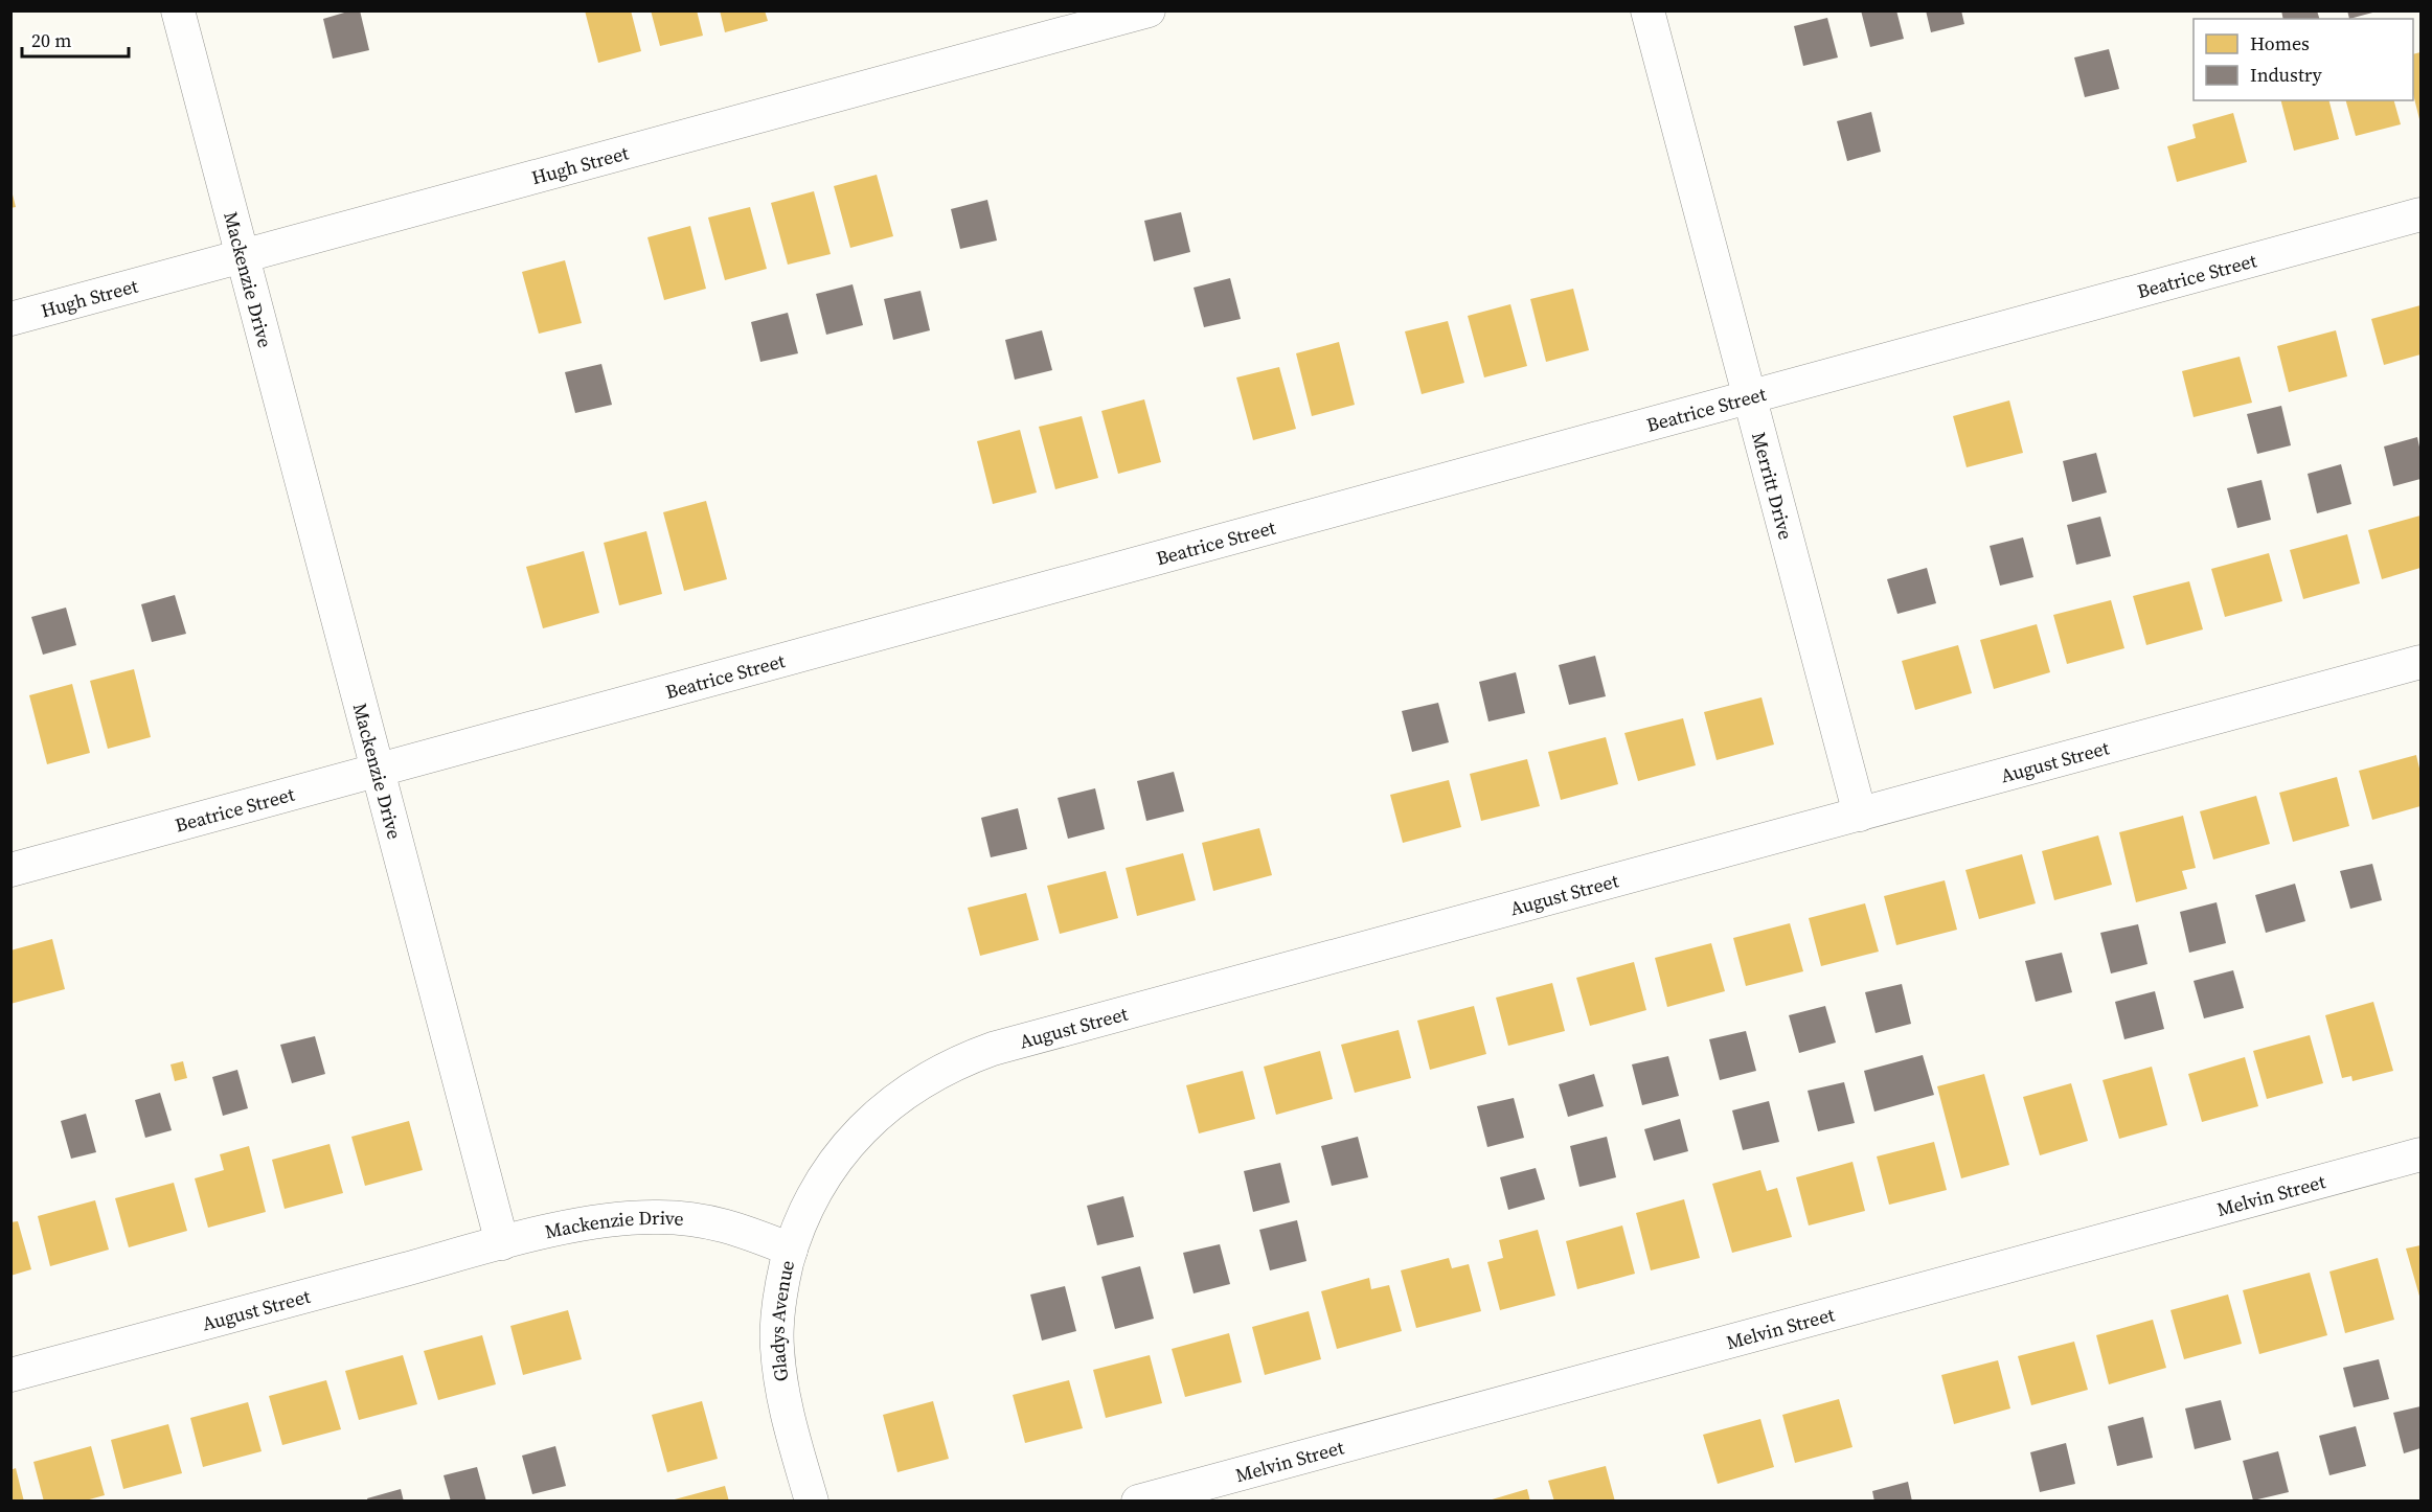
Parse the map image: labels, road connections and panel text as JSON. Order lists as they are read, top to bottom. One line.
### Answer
{"streets":{"street":["Hugh Street","Beatrice Street","Mackenzie Drive","Merritt Drive","August Street","Melvin Street","Gladys Avenue"]},"crossings":[["Hugh Street","Mackenzie Drive"],["Beatrice Street","Mackenzie Drive"],["Beatrice Street","Merritt Drive"],["Mackenzie Drive","August Street"],["Mackenzie Drive","Gladys Avenue"],["Merritt Drive","August Street"],["August Street","Gladys Avenue"]],"legend":["Homes","Industry"],"scale_bar":"20 m"}
